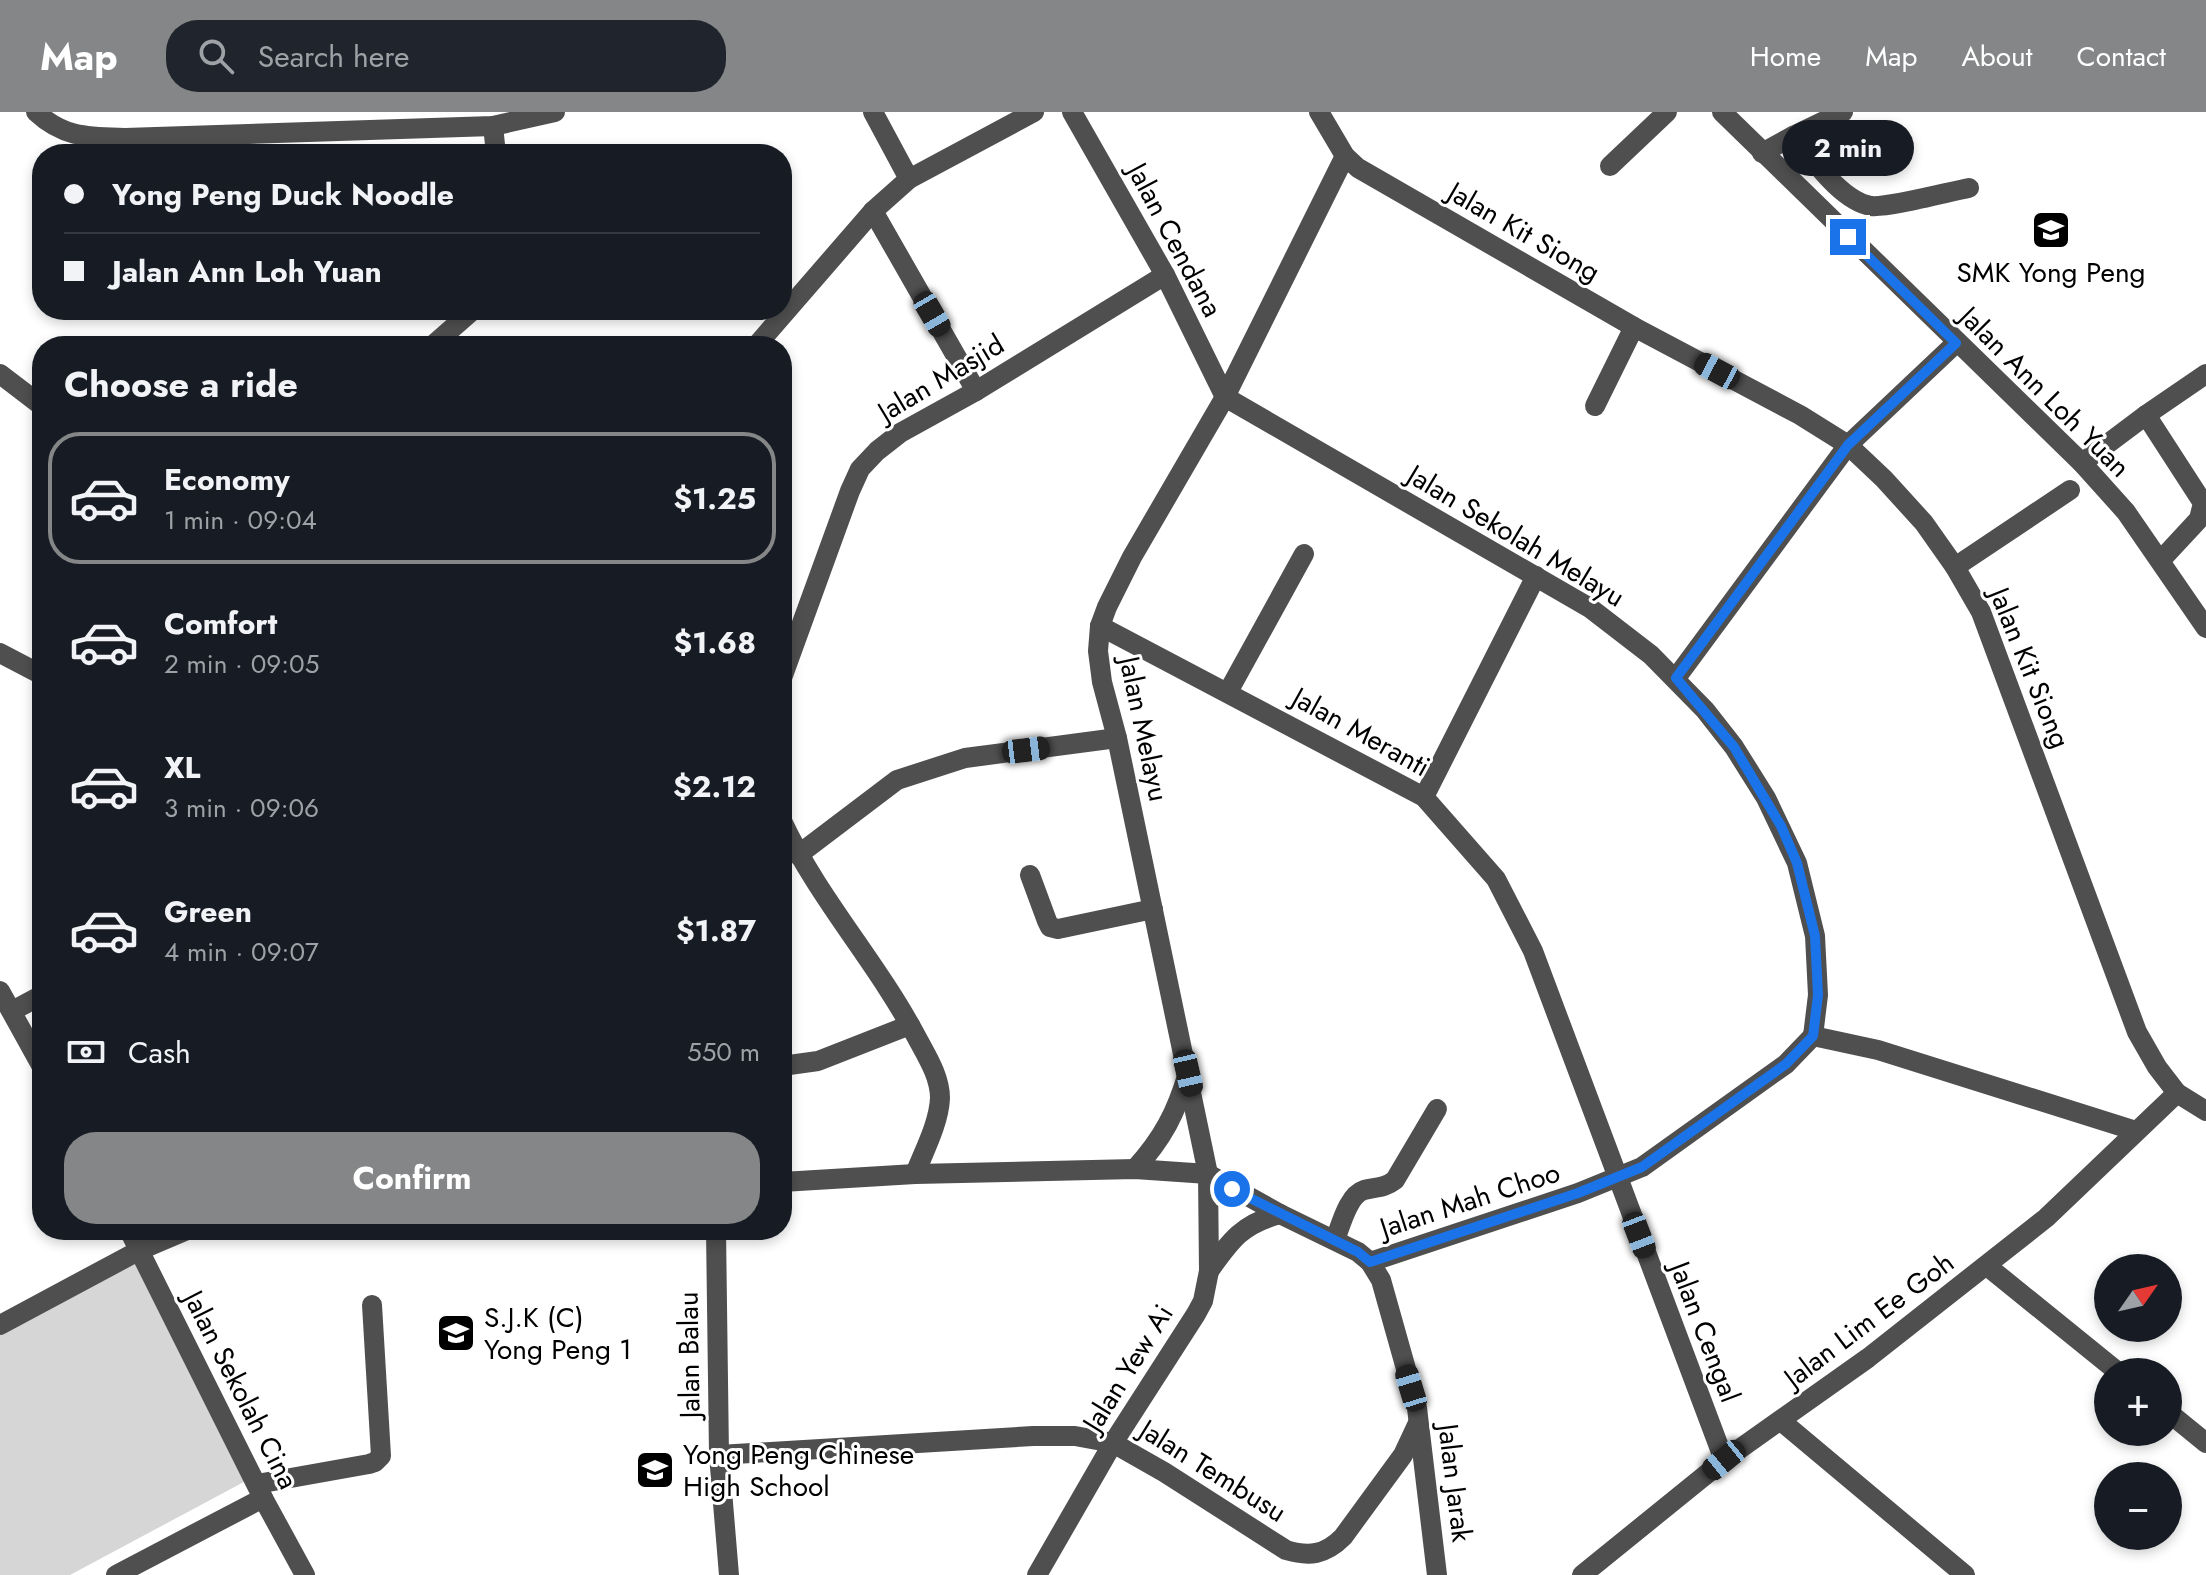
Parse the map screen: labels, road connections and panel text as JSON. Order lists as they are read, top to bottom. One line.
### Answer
{"streets":{"street":["Jalan Kit Siong","Jalan Cendana","Jalan Masjid","Jalan Ann Loh Yuan","Jalan Sekolah Melayu","Jalan Melayu","Jalan Meranti","Jalan Mah Choo","Jalan Lim Ee Goh","Jalan Cengal","Jalan Balau","Jalan Yew Ai","Jalan Sekolah Cina","Jalan Tembusu","Jalan Jarak"]},"crossings":[["Jalan Kit Siong","Jalan Melayu"],["Jalan Kit Siong","Jalan Lim Ee Goh"],["Jalan Cendana","Jalan Masjid"],["Jalan Cendana","Jalan Sekolah Melayu"],["Jalan Cendana","Jalan Melayu"],["Jalan Sekolah Melayu","Jalan Melayu"],["Jalan Sekolah Melayu","Jalan Mah Choo"],["Jalan Melayu","Jalan Meranti"],["Jalan Melayu","Jalan Mah Choo"],["Jalan Melayu","Jalan Yew Ai"],["Jalan Meranti","Jalan Mah Choo"],["Jalan Meranti","Jalan Cengal"],["Jalan Mah Choo","Jalan Cengal"],["Jalan Mah Choo","Jalan Yew Ai"],["Jalan Mah Choo","Jalan Jarak"],["Jalan Lim Ee Goh","Jalan Cengal"],["Jalan Balau","Jalan Tembusu"],["Jalan Yew Ai","Jalan Tembusu"],["Jalan Tembusu","Jalan Jarak"]],"places":{"school or university":["SMK Yong Peng","S.J.K (C) Yong Peng 1","Yong Peng Chinese High School"]},"north":"top right","page":{"header":"Map","search":"Search here","nav":["Home","Map","About","Contact"],"bubble":"2 min","banner":["Yong Peng Duck Noodle","Jalan Ann Loh Yuan"],"heading":"Choose a ride","list":[{"name":"Economy","note":"1 min · 09:04","value":"$1.25"},{"name":"Comfort","note":"2 min · 09:05","value":"$1.68"},{"name":"XL","note":"3 min · 09:06","value":"$2.12"},{"name":"Green","note":"4 min · 09:07","value":"$1.87"}],"pay":["Cash","550 m"],"buttons":"Confirm","map_buttons":["+","−"]}}
